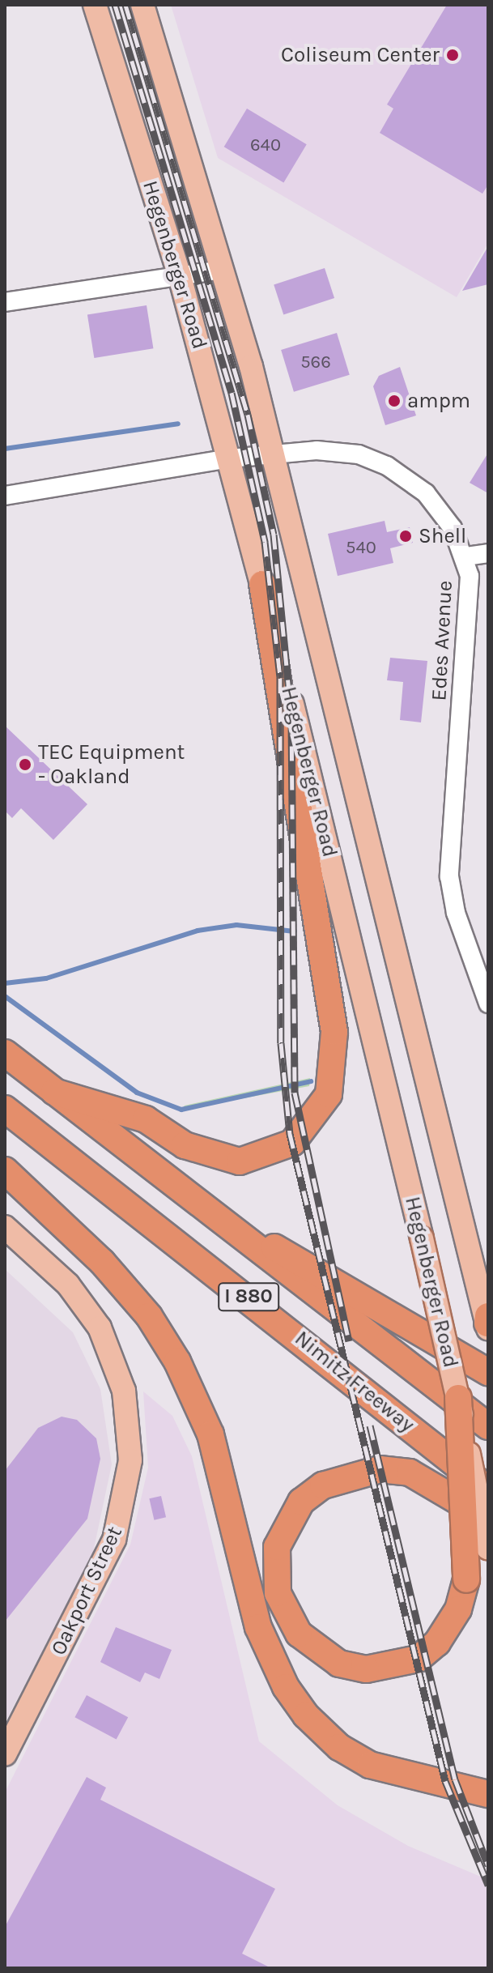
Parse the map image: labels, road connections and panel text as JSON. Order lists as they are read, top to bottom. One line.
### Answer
{"streets":{"highway":["I 880","Nimitz Freeway"],"main road":["Hegenberger Road","Oakport Street"],"street":["Edes Avenue"]},"crossings":[["Hegenberger Road","Edes Avenue"]],"places":["Coliseum Center","ampm","Shell","TEC Equipment - Oakland"],"house_numbers":["640","566","540"]}
